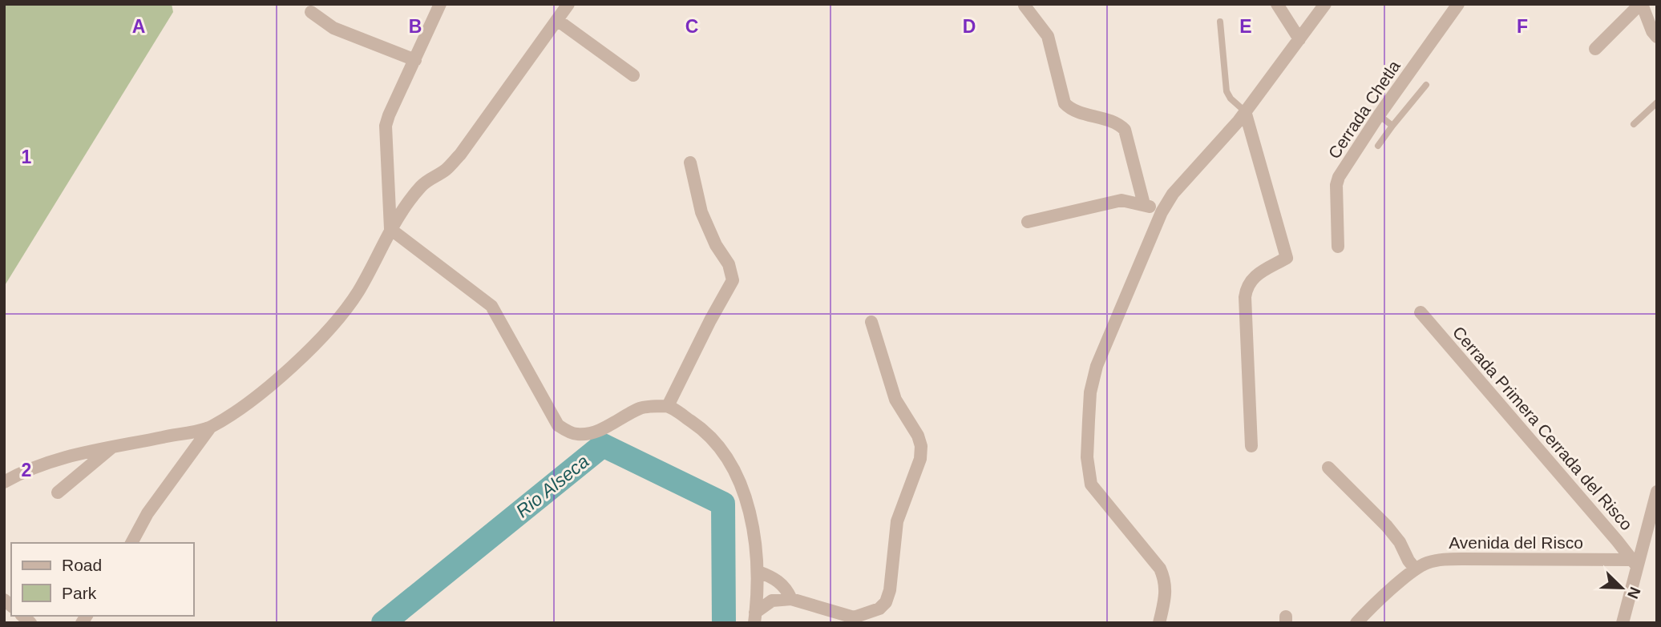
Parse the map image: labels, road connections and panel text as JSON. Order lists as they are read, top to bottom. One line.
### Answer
{"streets":{"street":["Cerrada Chetla","Cerrada Primera Cerrada del Risco","Avenida del Risco"]},"crossings":[["Cerrada Primera Cerrada del Risco","Avenida del Risco"]],"water":["Rio Alseca"],"legend":["Road","Park"],"north":"bottom right","grid":{"columns":["A","B","C","D","E","F"],"rows":["1","2"]}}
